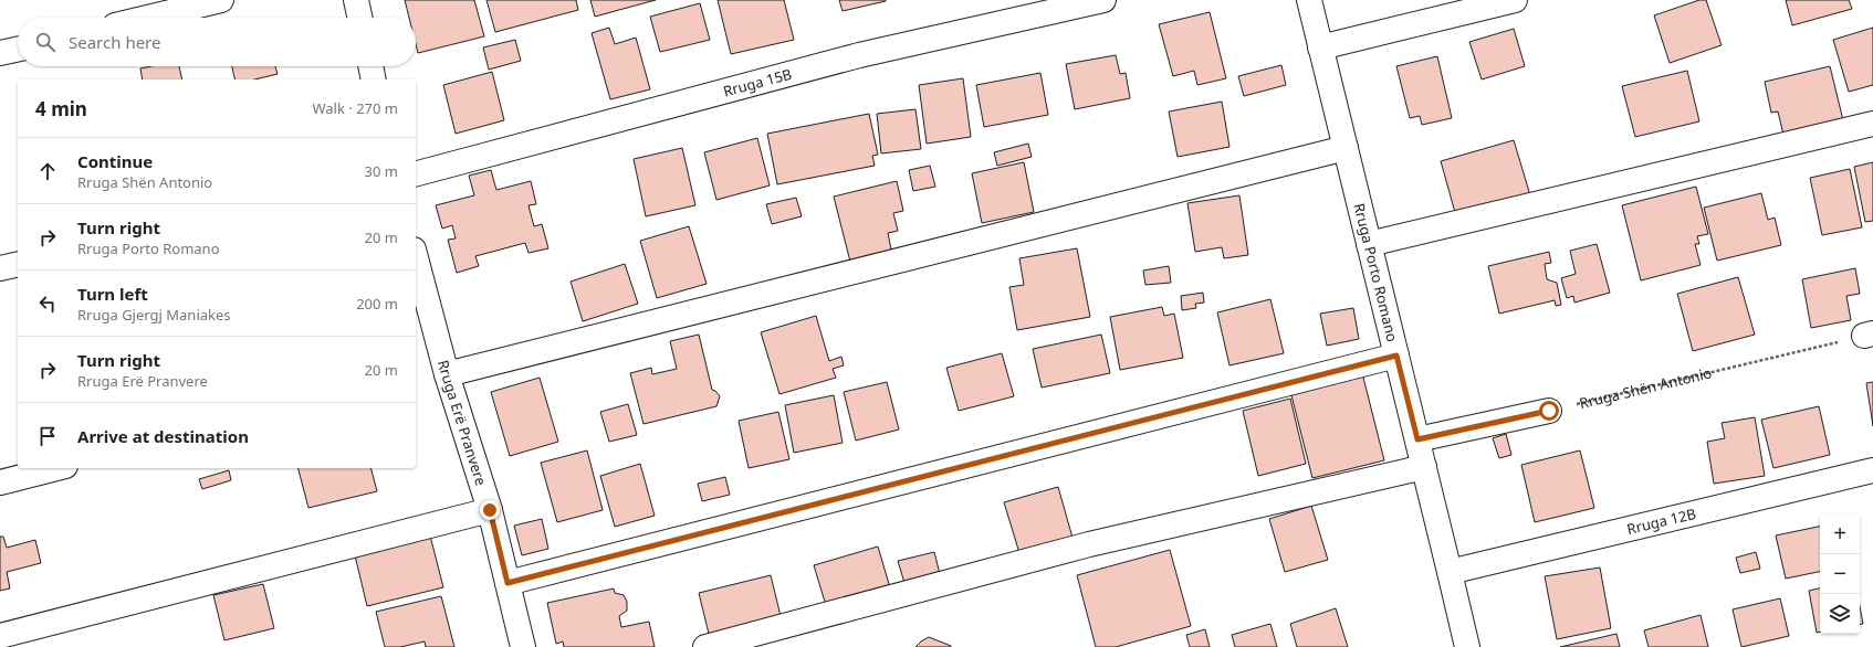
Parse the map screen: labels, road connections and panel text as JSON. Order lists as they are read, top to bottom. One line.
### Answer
{"streets":{"street":["Rruga 15B","Rruga Porto Romano","Rruga Erë Pranvere","Rruga 12B"],"path":["Rruga Shën Antonio"]},"crossings":[["Rruga Porto Romano","Rruga 12B"]],"page":{"search":"Search here","heading":["4 min","Walk · 270 m"],"list":[["Continue","Rruga Shën Antonio","30 m"],["Turn right","Rruga Porto Romano","20 m"],["Turn left","Rruga Gjergj Maniakes","200 m"],["Turn right","Rruga Erë Pranvere","20 m"],"Arrive at destination"],"map_buttons":["+","−"]}}
